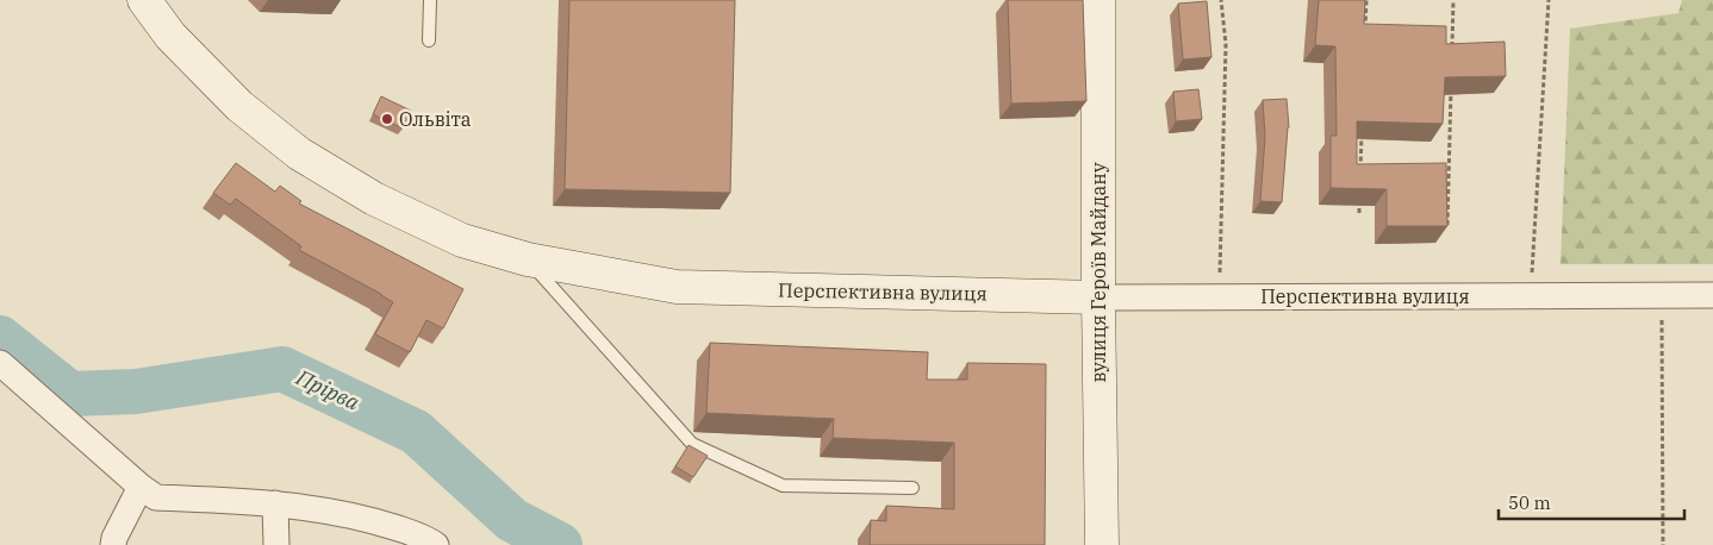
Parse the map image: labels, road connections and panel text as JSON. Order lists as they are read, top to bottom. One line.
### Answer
{"streets":{"street":["вулиця Героїв Майдану","Перспективна вулиця"]},"crossings":[["вулиця Героїв Майдану","Перспективна вулиця"]],"water":["Прірва"],"places":["Ольвіта"],"scale_bar":"50 m"}
